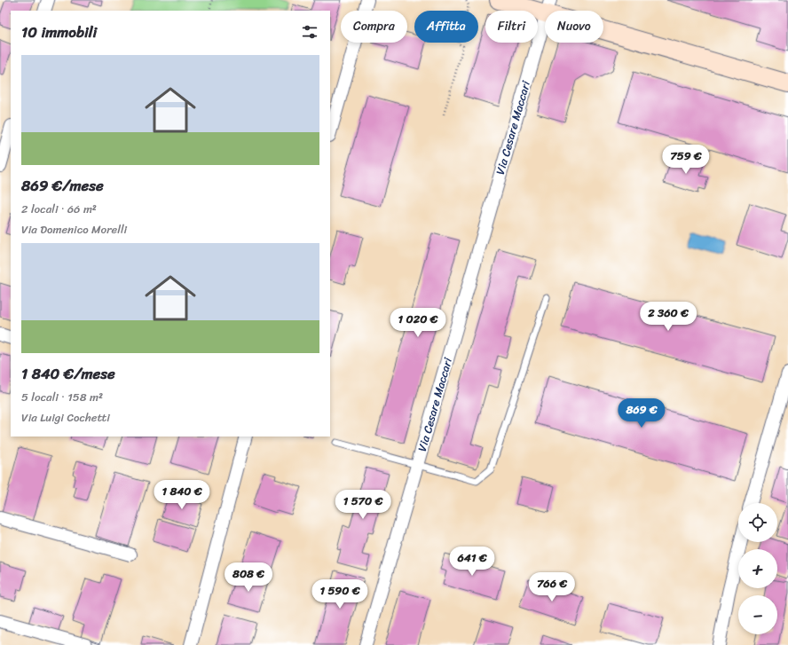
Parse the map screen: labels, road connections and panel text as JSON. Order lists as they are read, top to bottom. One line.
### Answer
{"streets":{"street":["Via Cesare Maccari"]},"page":{"chip":["Compra","Affitta","Filtri","Nuovo"],"heading":"10 immobili","list":[{"name":"869 €/mese","note":"2 locali · 66 m² · Via Domenico Morelli"},{"name":"1 840 €/mese","note":"5 locali · 158 m² · Via Luigi Cochetti"}],"price":["759 €","2 360 €","1 020 €","869 €","1 840 €","1 570 €","641 €","808 €","766 €","1 590 €"],"map_buttons":["+","−"]}}
